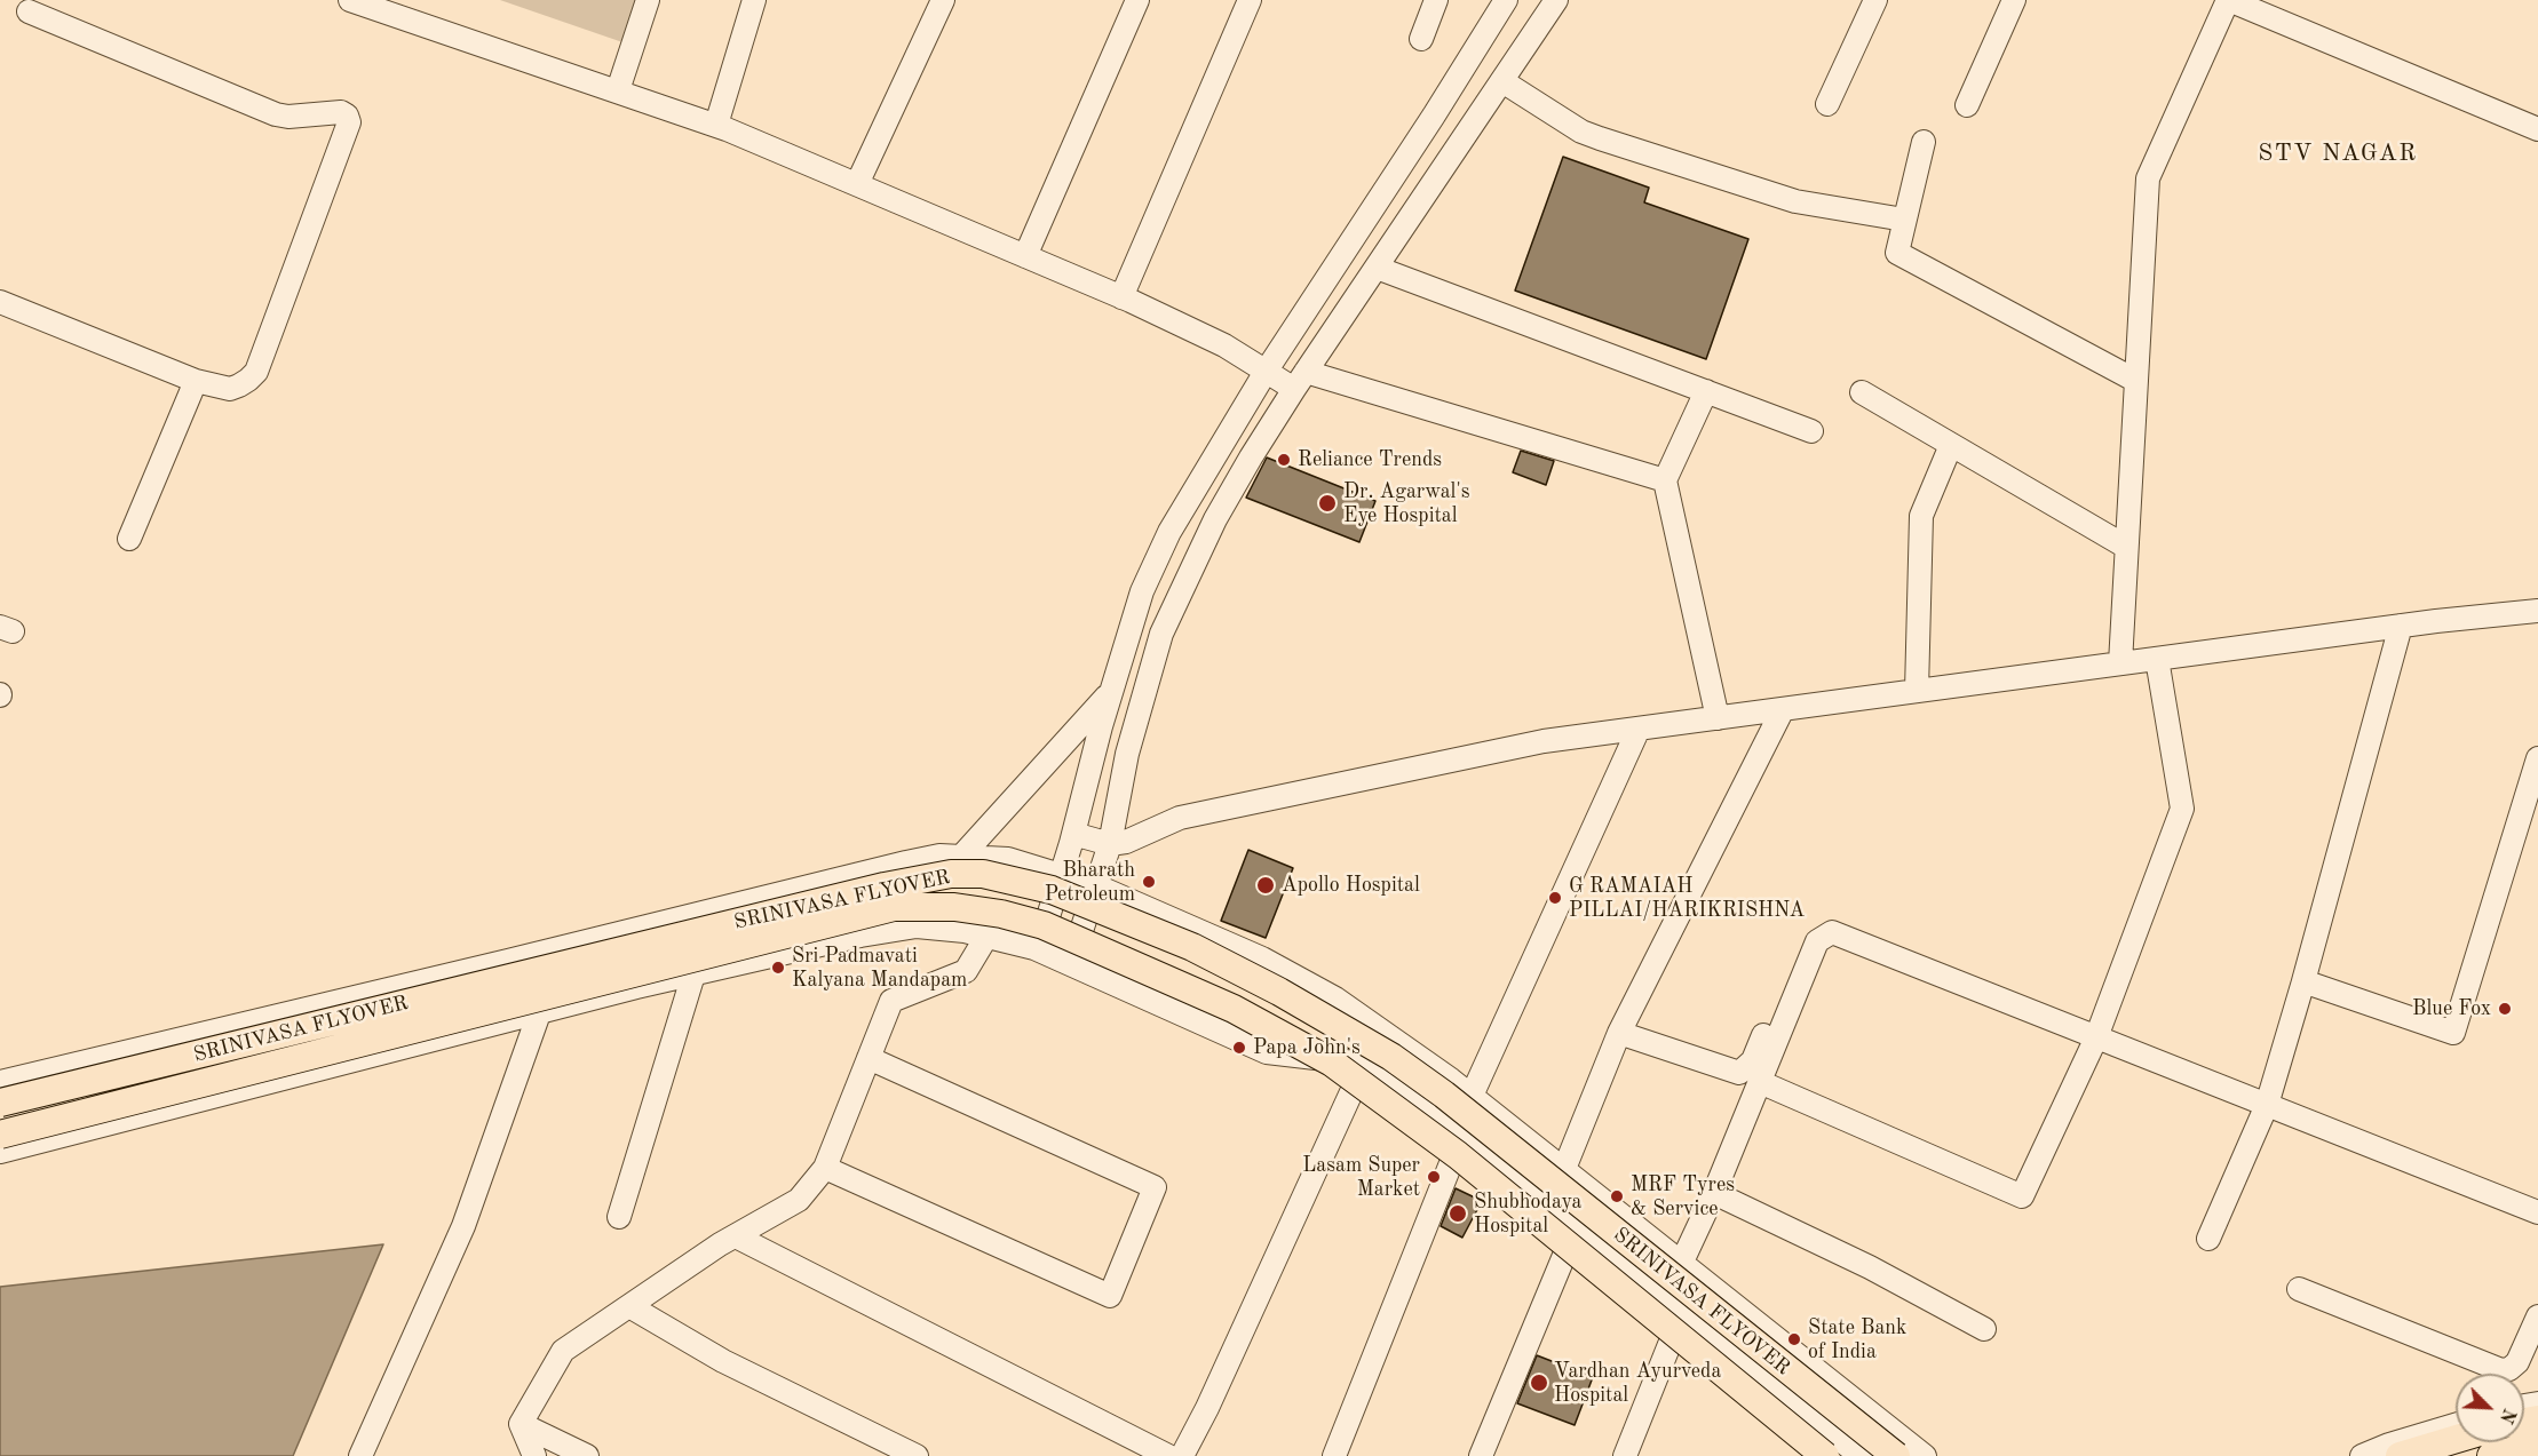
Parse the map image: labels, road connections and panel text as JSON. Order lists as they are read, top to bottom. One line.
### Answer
{"streets":{"main road":["SRINIVASA FLYOVER"]},"districts":["STV NAGAR"],"places":["Reliance Trends","Dr. Agarwal's Eye Hospital","Bharath Petroleum","Apollo Hospital","G RAMAIAH PILLAI/HARIKRISHNA","Sri Padmavati Kalyana Mandapam","Blue Fox","Papa John's","Lasam Super Market","MRF Tyres & Service","Shubhodaya Hospital","State Bank of India","Vardhan Ayurveda Hospital"],"north":"bottom right"}
